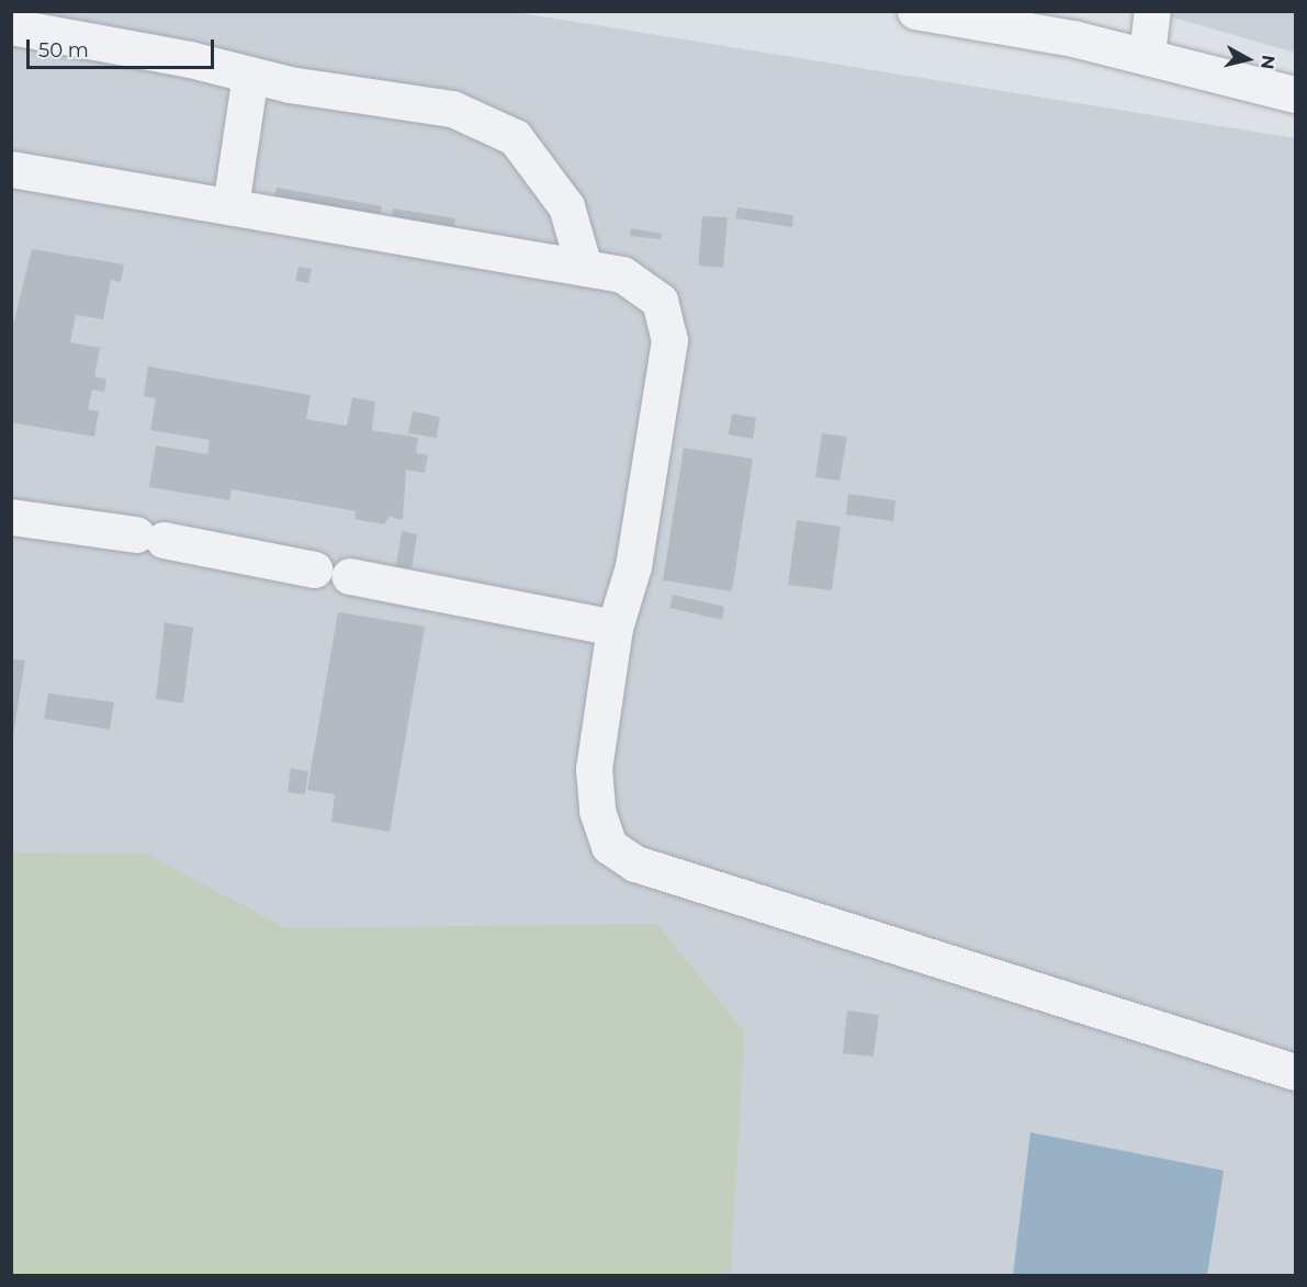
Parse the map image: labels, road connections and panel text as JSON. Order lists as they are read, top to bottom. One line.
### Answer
{"scale_bar":"50 m","north":"right"}
